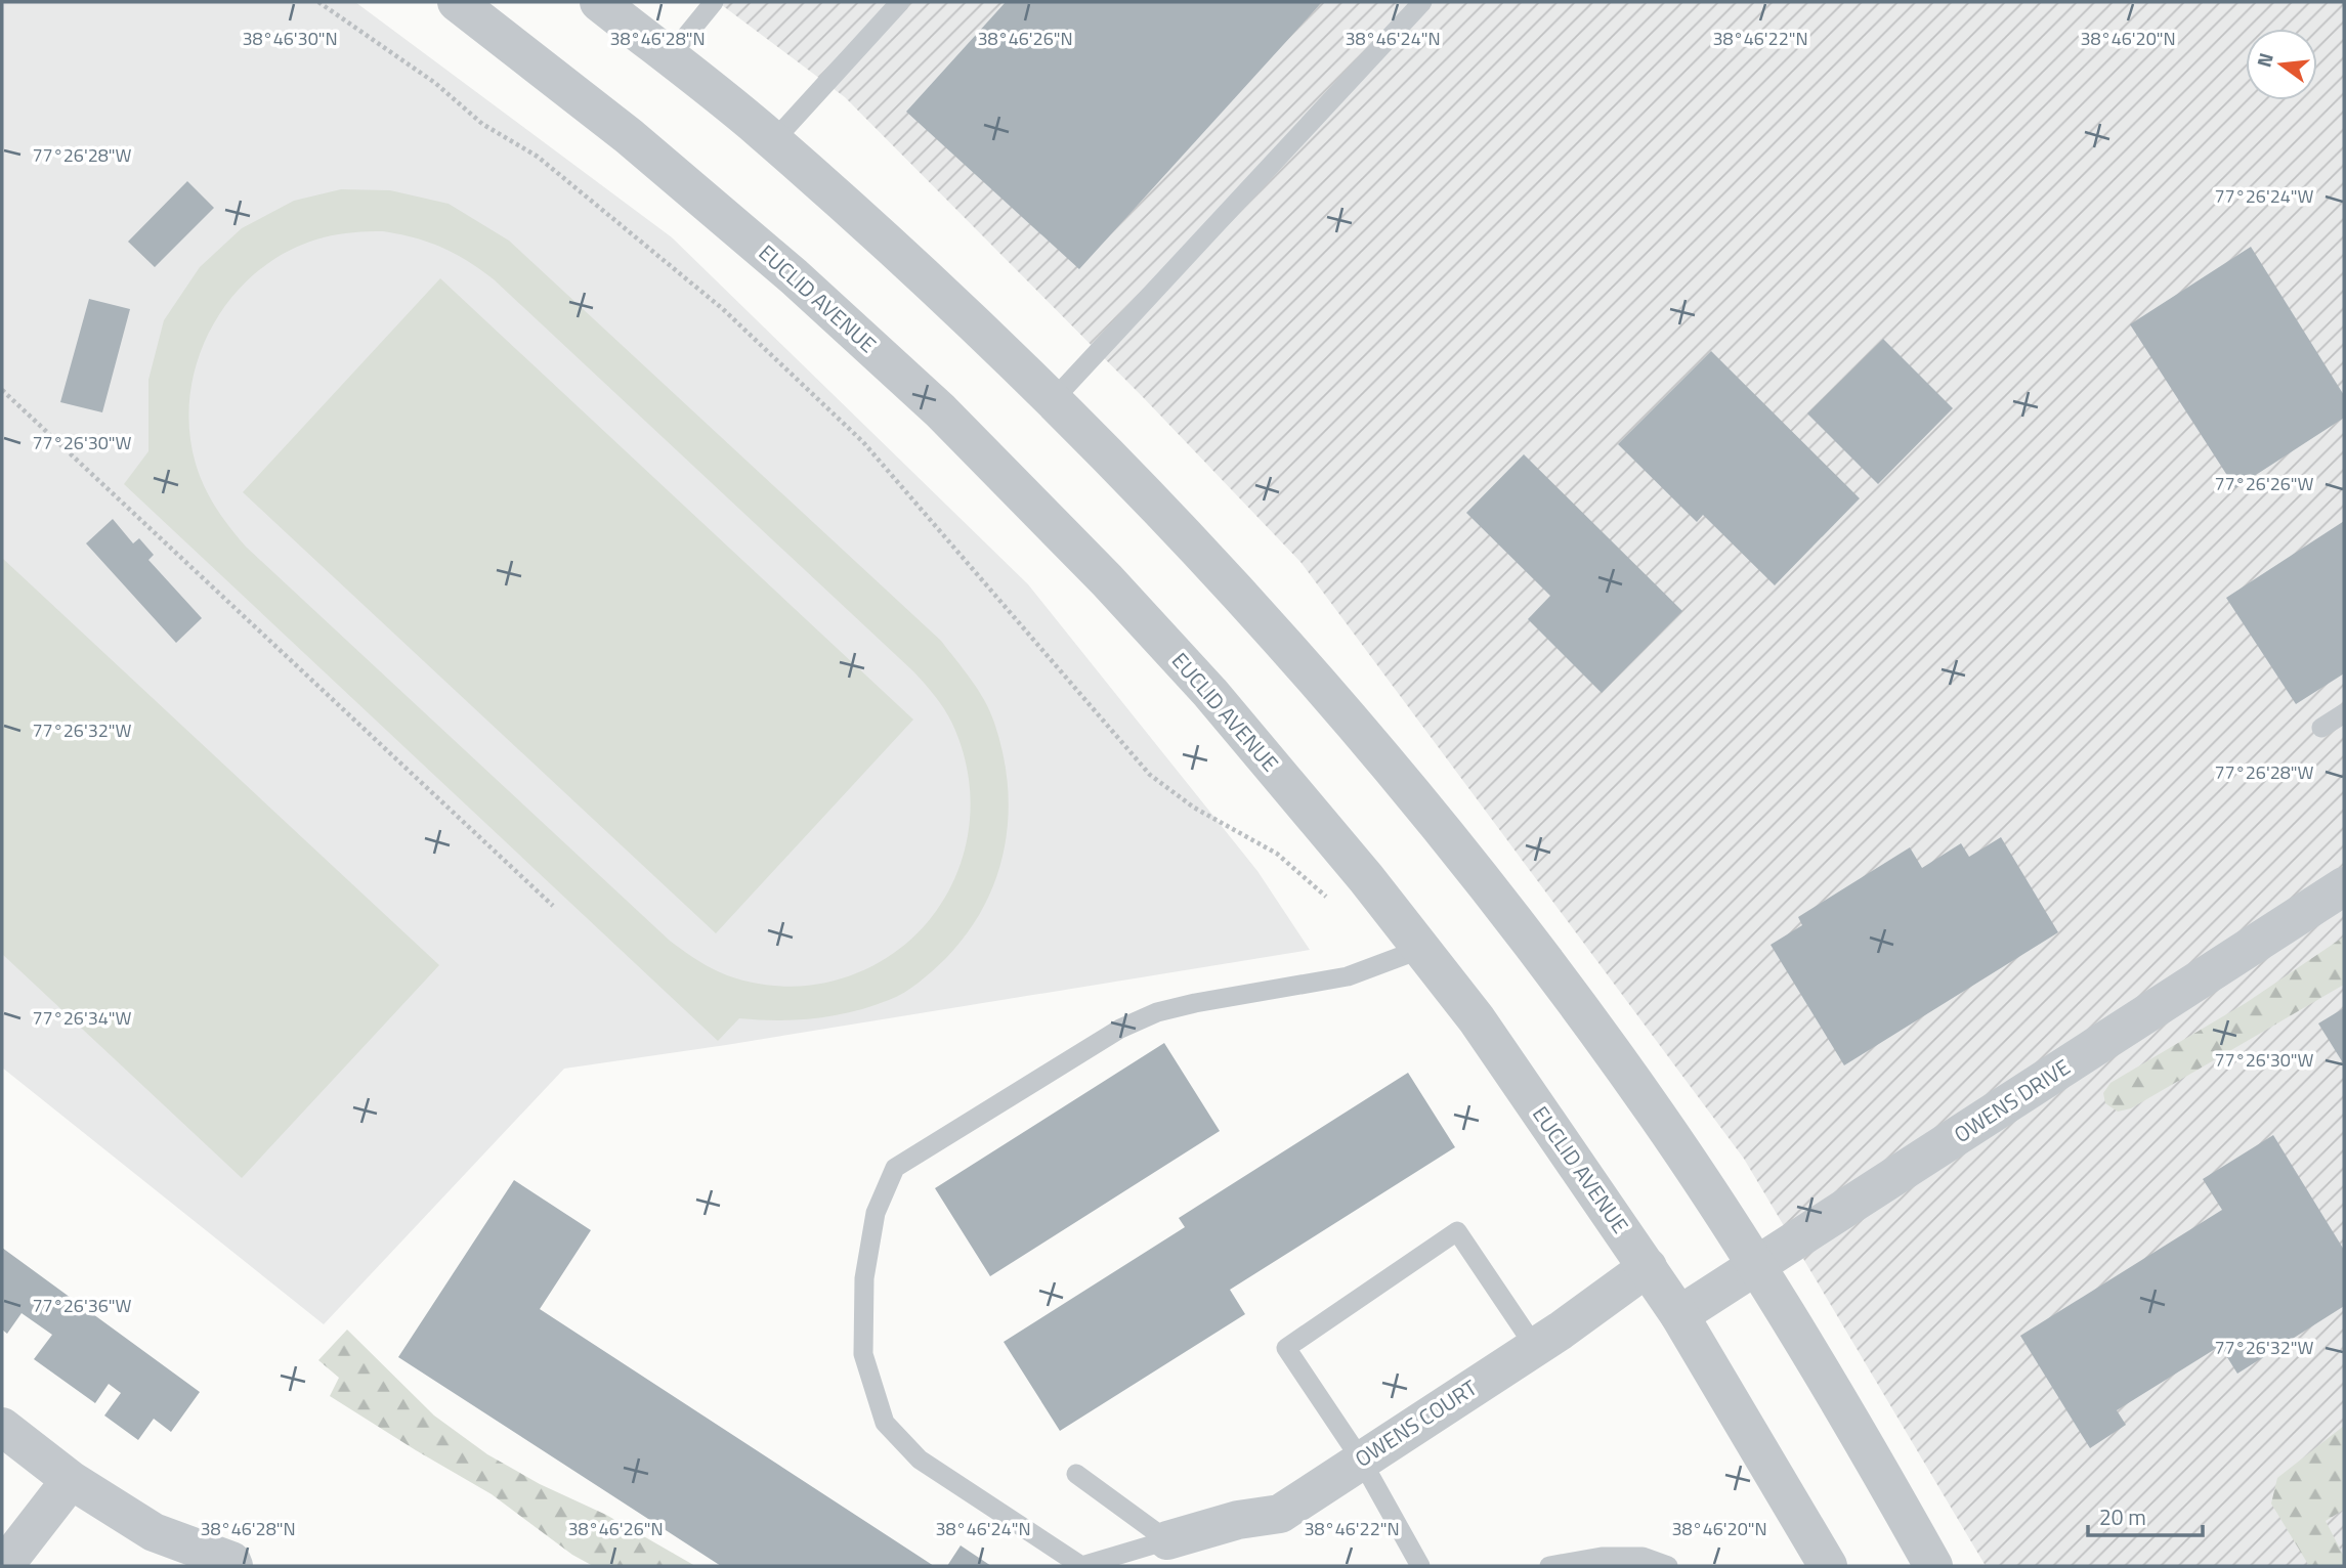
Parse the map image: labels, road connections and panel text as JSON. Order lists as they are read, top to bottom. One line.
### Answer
{"streets":{"street":["EUCLID AVENUE","OWENS DRIVE","OWENS COURT"]},"crossings":[["EUCLID AVENUE","OWENS DRIVE"],["EUCLID AVENUE","OWENS COURT"]],"scale_bar":"20 m","north":"left","coordinates":["38°46'20\"N","38°46'30\"N","38°46'28\"N","38°46'26\"N","38°46'24\"N","38°46'22\"N","77°26'28\"W","77°26'24\"W","77°26'30\"W","77°26'26\"W","77°26'32\"W","77°26'34\"W","77°26'36\"W"]}
